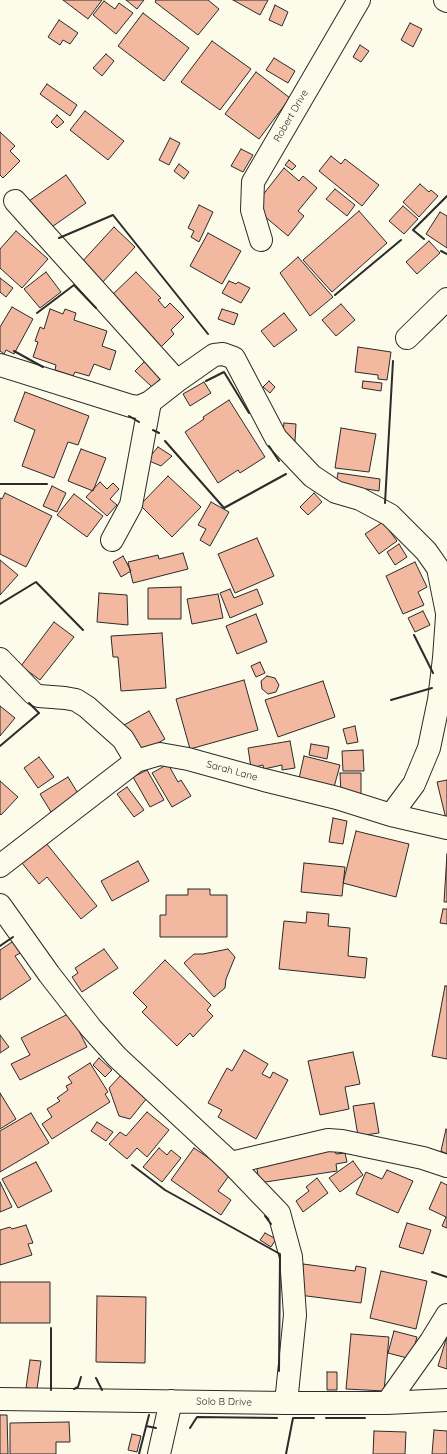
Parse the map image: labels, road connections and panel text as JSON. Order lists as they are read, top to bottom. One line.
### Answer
{"streets":{"street":["Robert Drive","Sarah Lane","Solo B Drive"]}}
